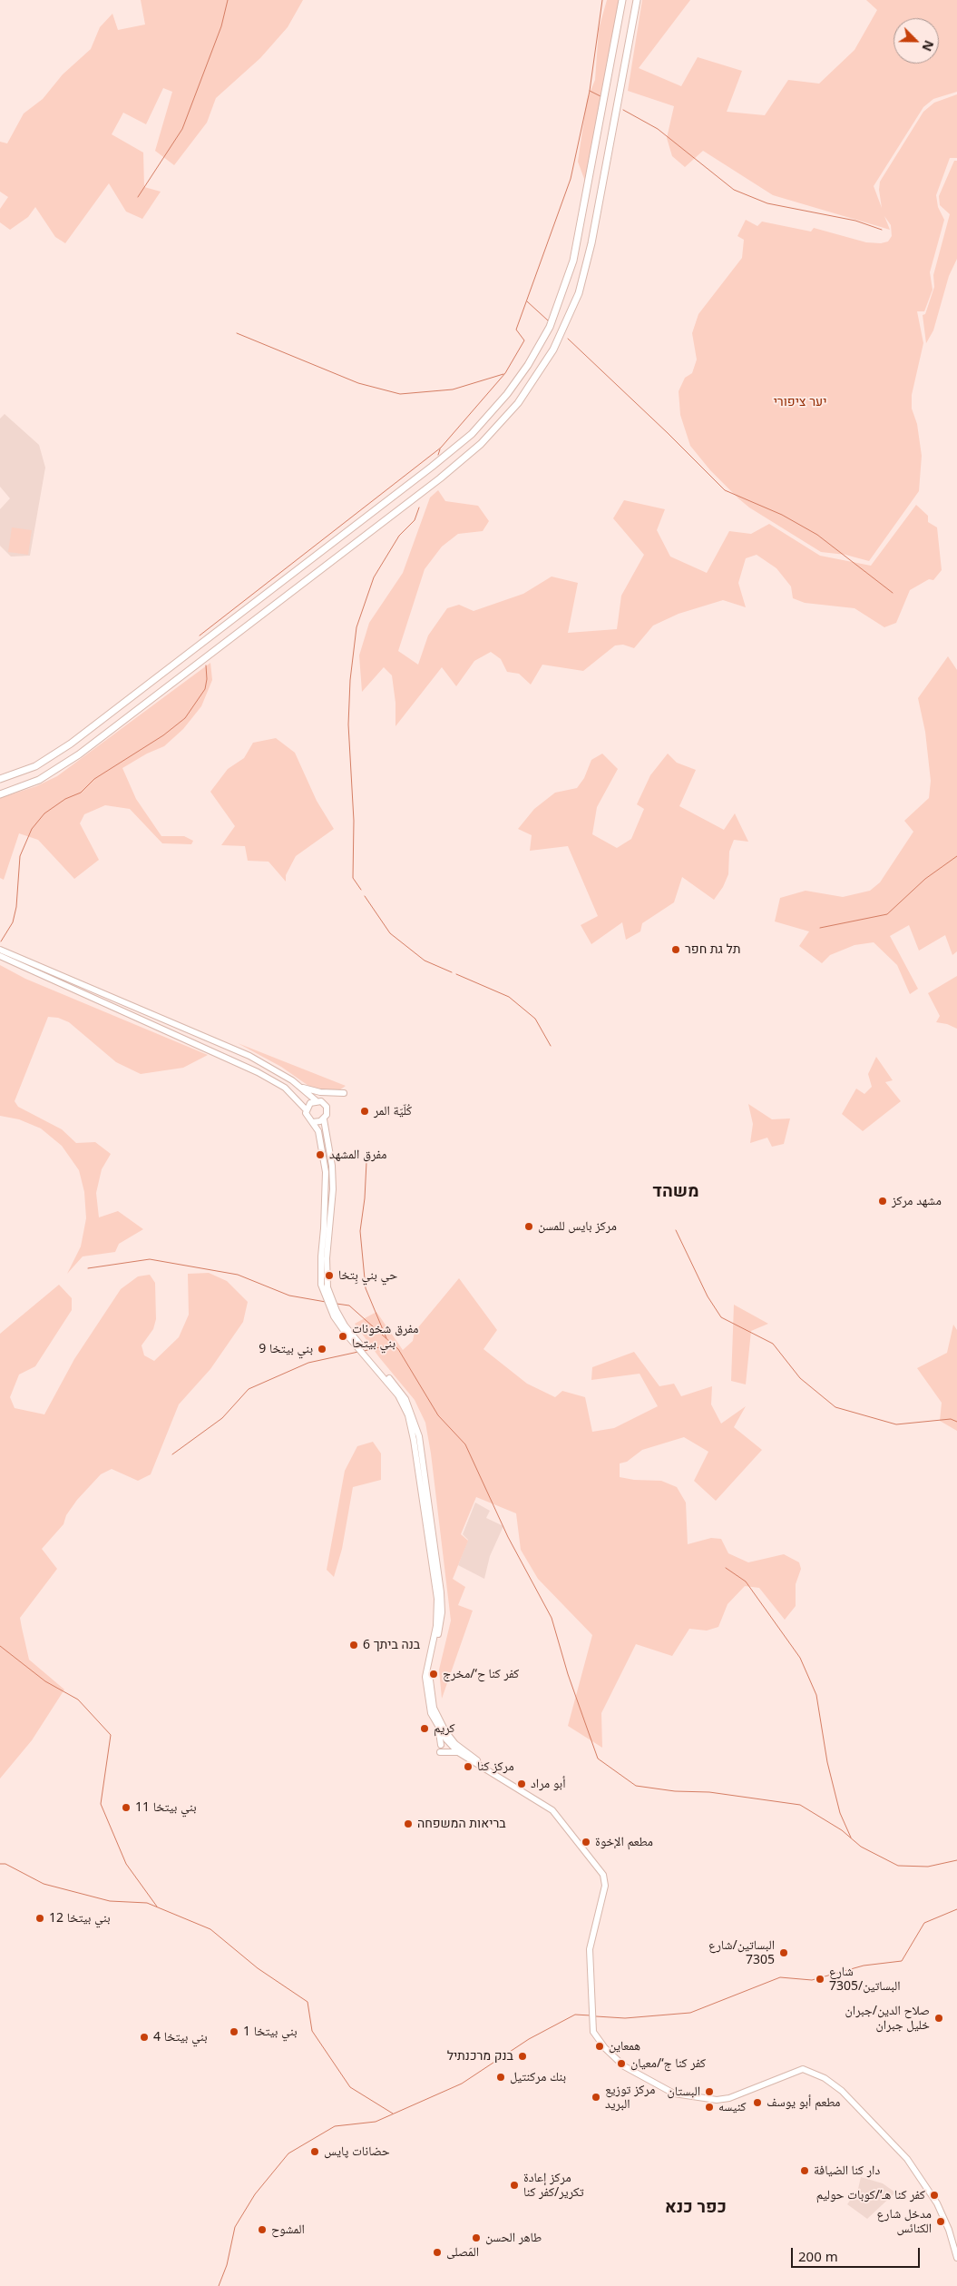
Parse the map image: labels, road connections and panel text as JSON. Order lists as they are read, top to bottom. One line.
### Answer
{"districts":["משהד","כפר כנא"],"parks":["יער ציפורי"],"places":["תל גת חפר","كُلّيّة المر","مفرق المشهد","مشهد مركز","مركز بايس للمسن","حي بني بِتخا","مفرق شخونات بني بيتحا","بني بيتخا 9","בנה ביתך 6","كفر كنا ح‘/مخرج","كريم","مركز كنا","أبو مراد","بني بيتخا 11","בריאות המשפחה","مطعم الإخوة","بني بيتخا 12","البساتين/شارع 7305","شارع 7305/البساتين","صلاح الدين/جبران خليل جبران","بني بيتخا 1","بني بيتخا 4","همعاين","בנק מרכנתיל","كفر كنا ج‘/معيان","بنك مركنتيل","البستان","مركز توزيع البريد","مطعم أبو يوسف","كنيسه","حضانات پايس","دار كنا الضيافة","مركز إعادة تكرير/كفر كنا","كفر كنا هـ‘/كوبات حوليم","مدخل شارع الكنائس","المشوح","طاهر الحسن","المَصلى"],"scale_bar":"200 m","north":"bottom right"}
